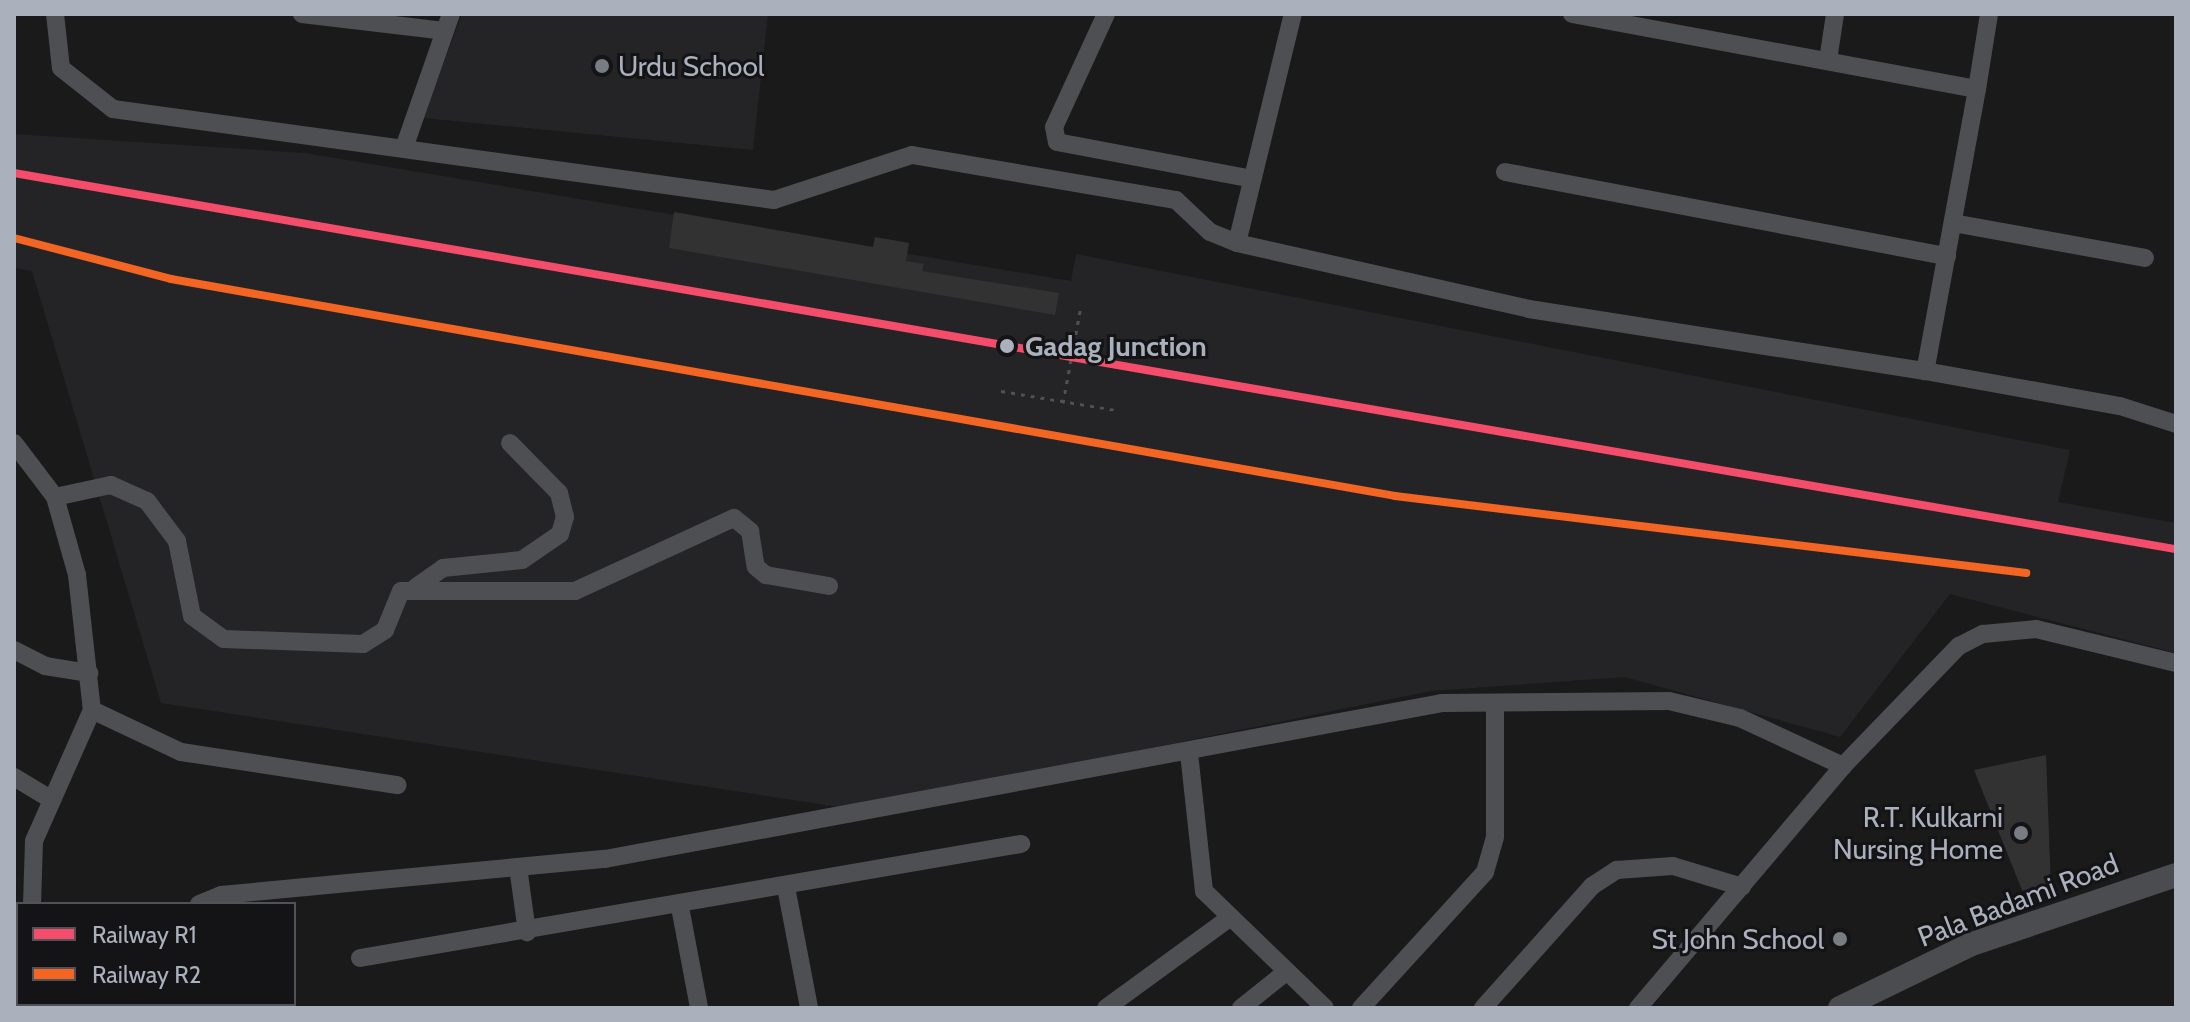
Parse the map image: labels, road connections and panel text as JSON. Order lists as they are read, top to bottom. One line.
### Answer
{"streets":{"main road":["Pala Badami Road"]},"places":["Urdu School","Gadag Junction","R.T. Kulkarni Nursing Home","St John School"],"lines":["rail line R1","rail line R2"],"legend":["Railway R1","Railway R2"]}
